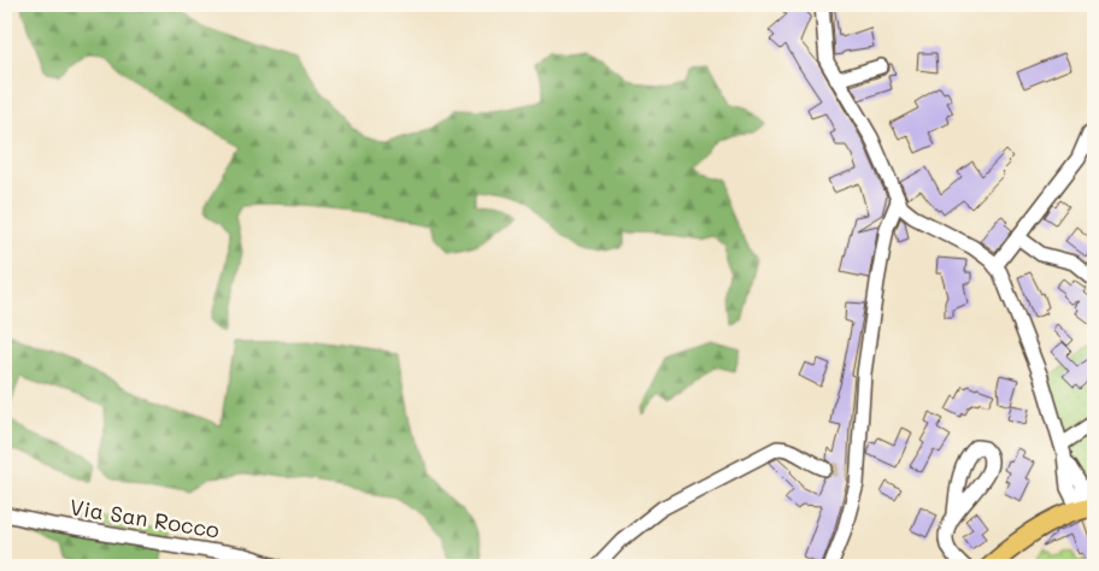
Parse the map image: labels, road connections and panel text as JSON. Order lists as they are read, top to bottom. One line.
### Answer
{"streets":{"street":["Via San Rocco"]}}
